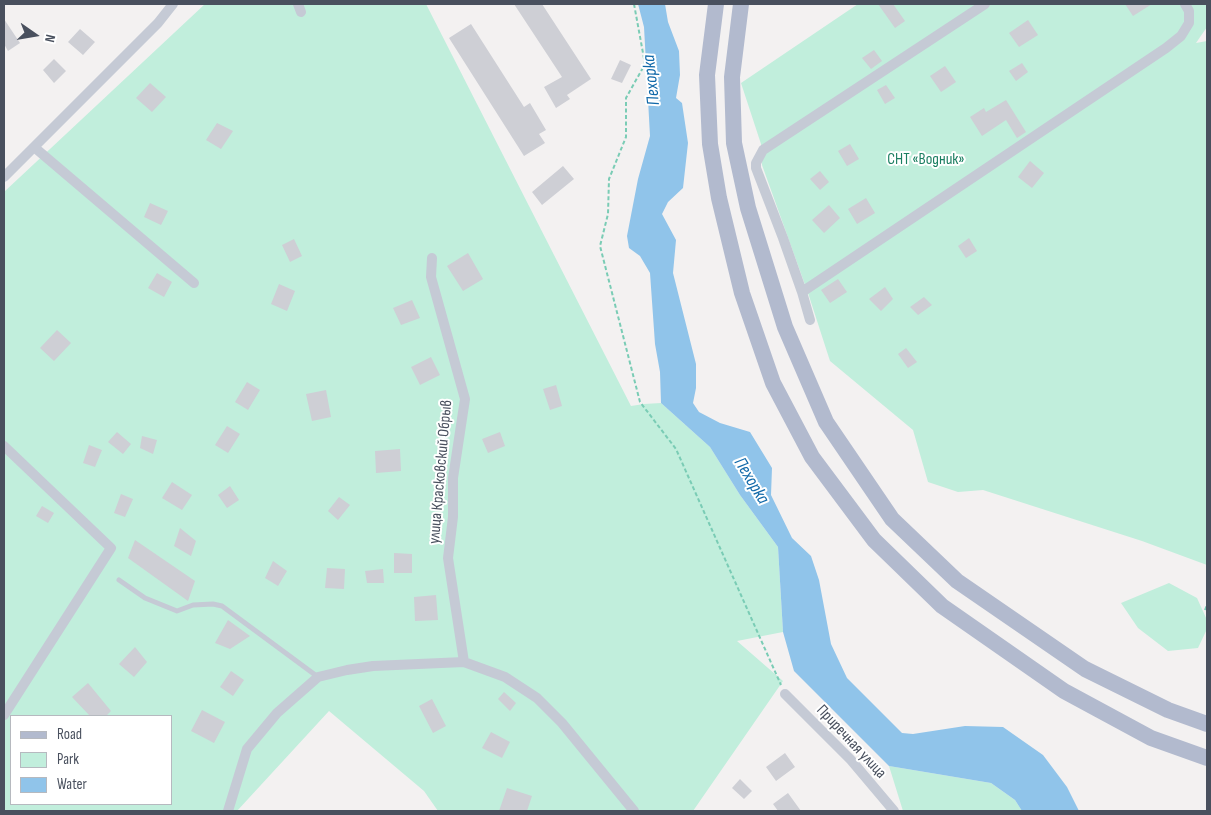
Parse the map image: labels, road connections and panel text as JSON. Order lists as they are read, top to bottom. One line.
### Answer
{"streets":{"street":["улица Красковский Обрыв","Приречная улица"]},"water":["Пехорка"],"parks":["СНТ «Водник»"],"legend":["Road","Park","Water"],"north":"right"}
